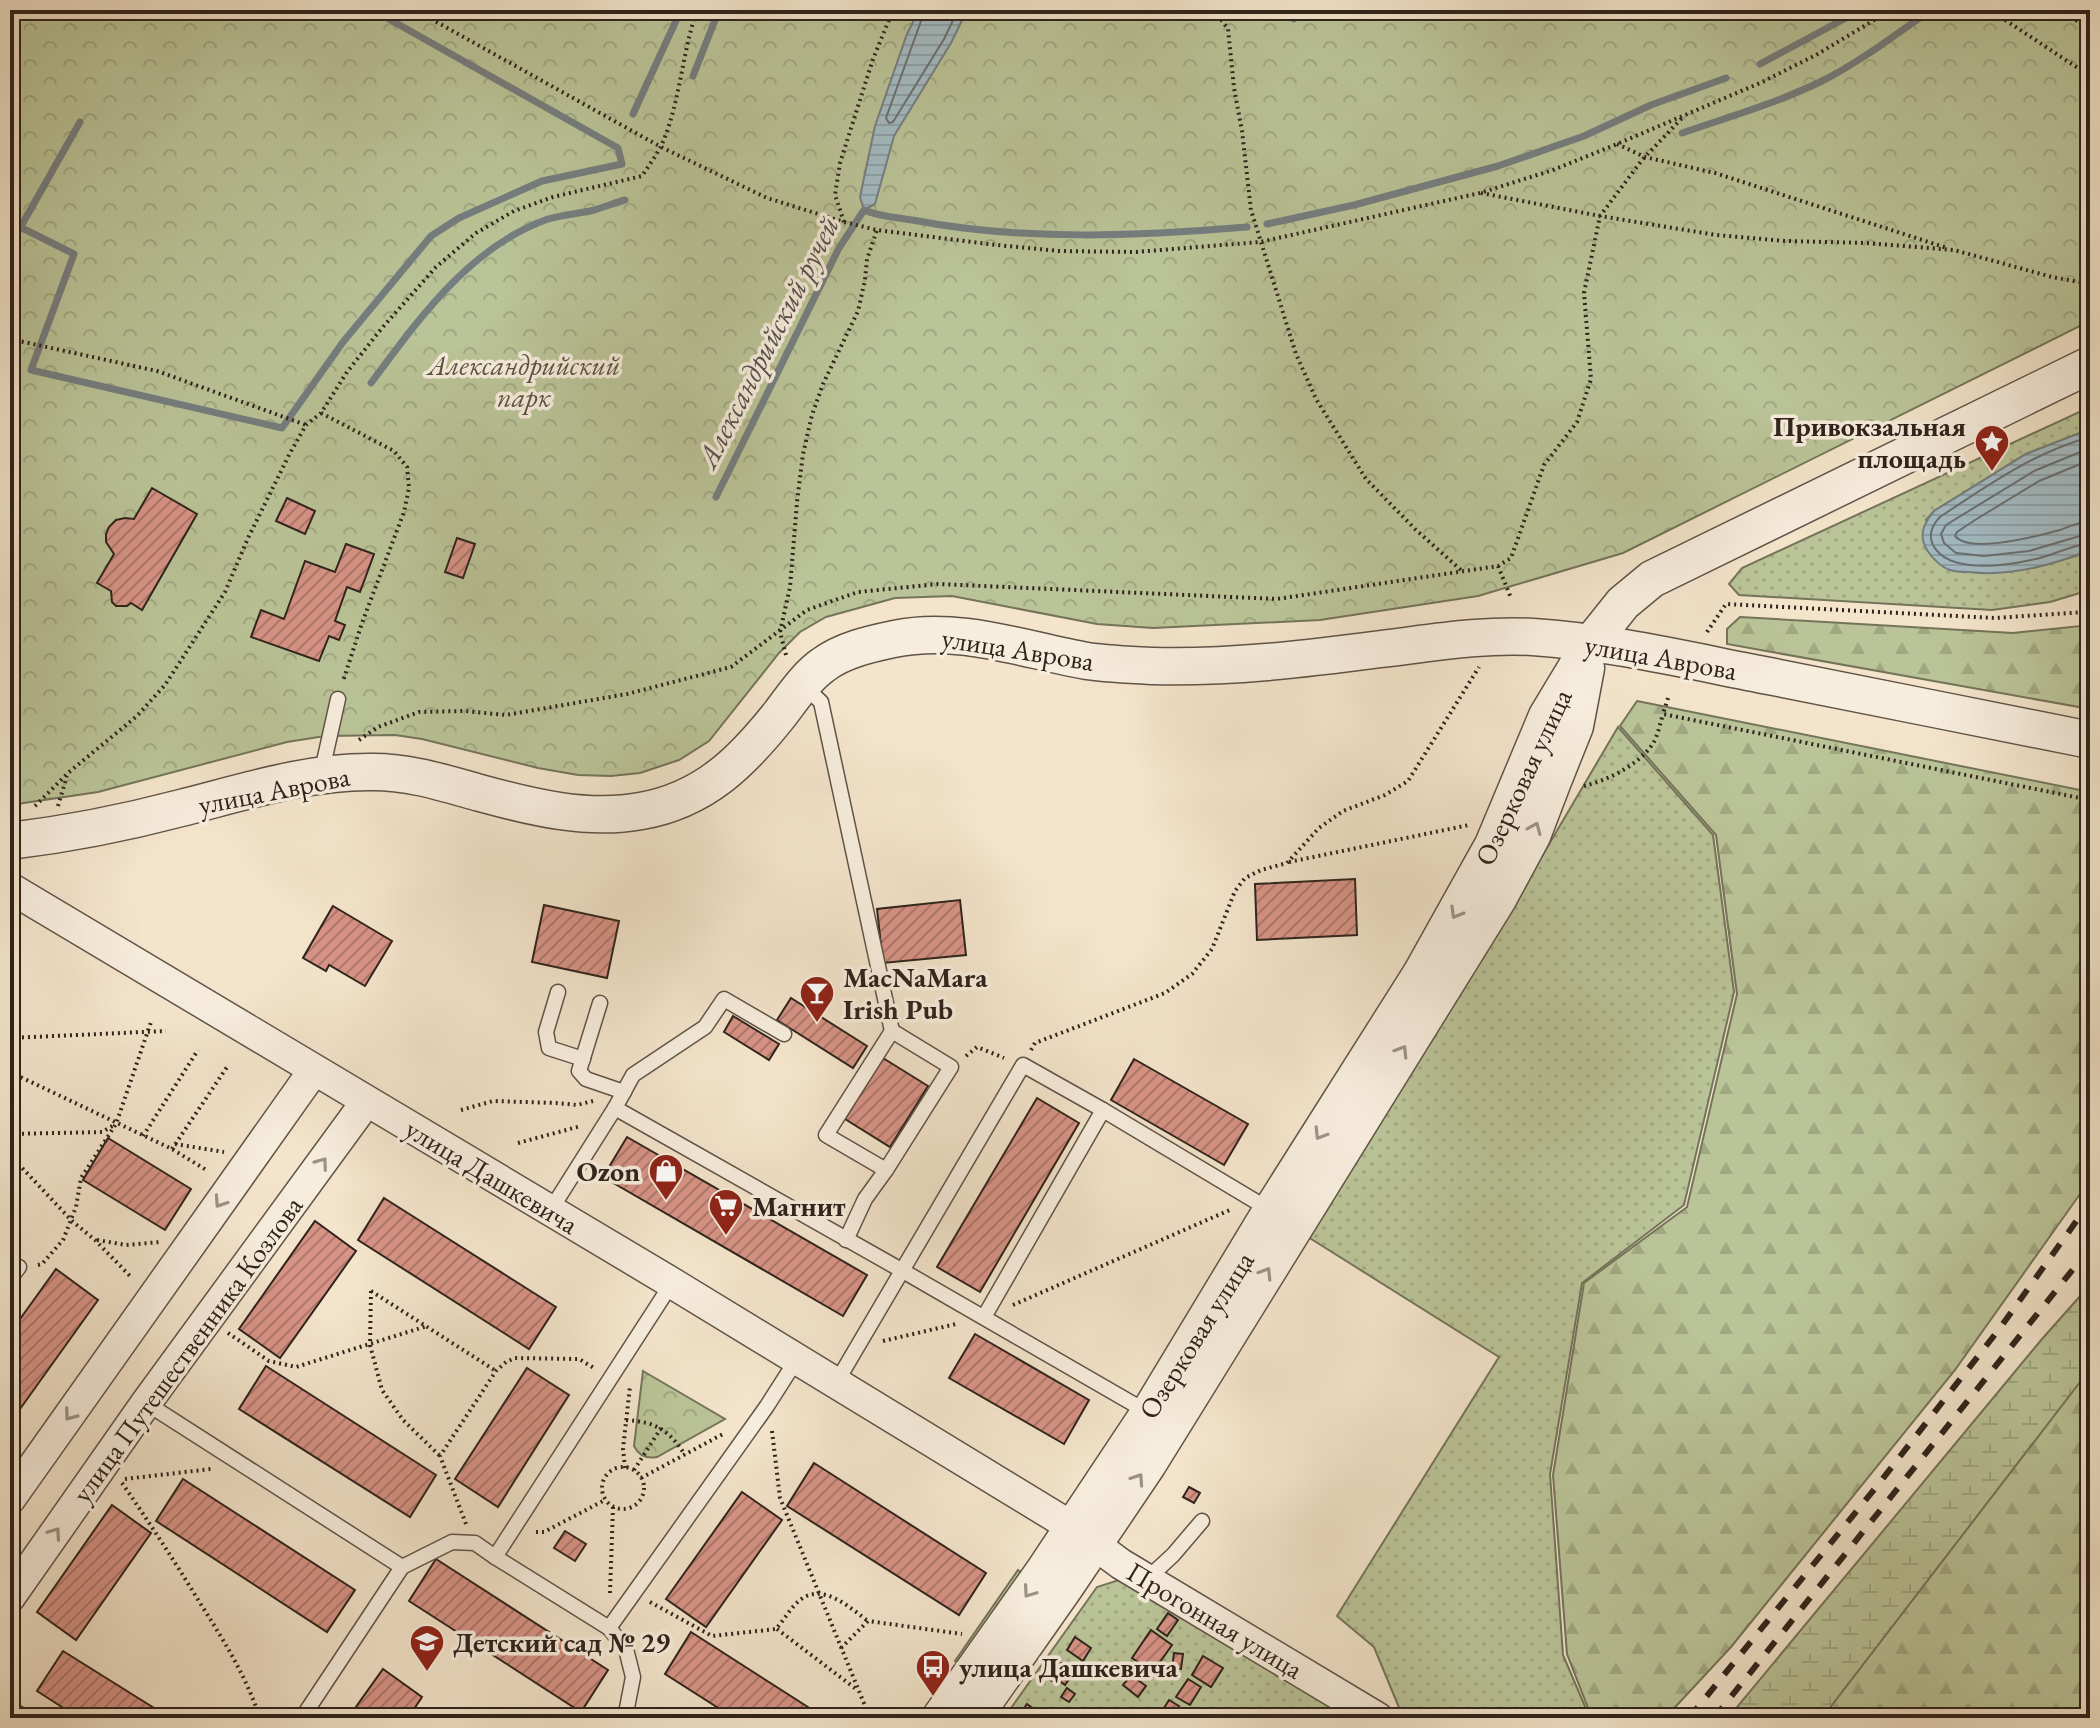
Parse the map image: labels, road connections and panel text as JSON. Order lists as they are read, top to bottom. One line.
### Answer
{"streets":{"street":["улица Аврова","Озерковая улица","улица Дашкевича","улица Путешественника Козлова","Прогонная улица"]},"crossings":[["улица Аврова","Озерковая улица"],["Озерковая улица","улица Дашкевича"],["Озерковая улица","Прогонная улица"],["улица Дашкевича","улица Путешественника Козлова"],["улица Дашкевича","Прогонная улица"]],"water":["Александрийский ручей"],"parks":["Александрийский парк"],"places":{"place":["Привокзальная площадь"],"bar":["MacNaMara Irish Pub"],"shop":["Ozon"],"supermarket":["Магнит"],"school or university":["Детский сад № 29"],"bus stop":["улица Дашкевича"]}}
